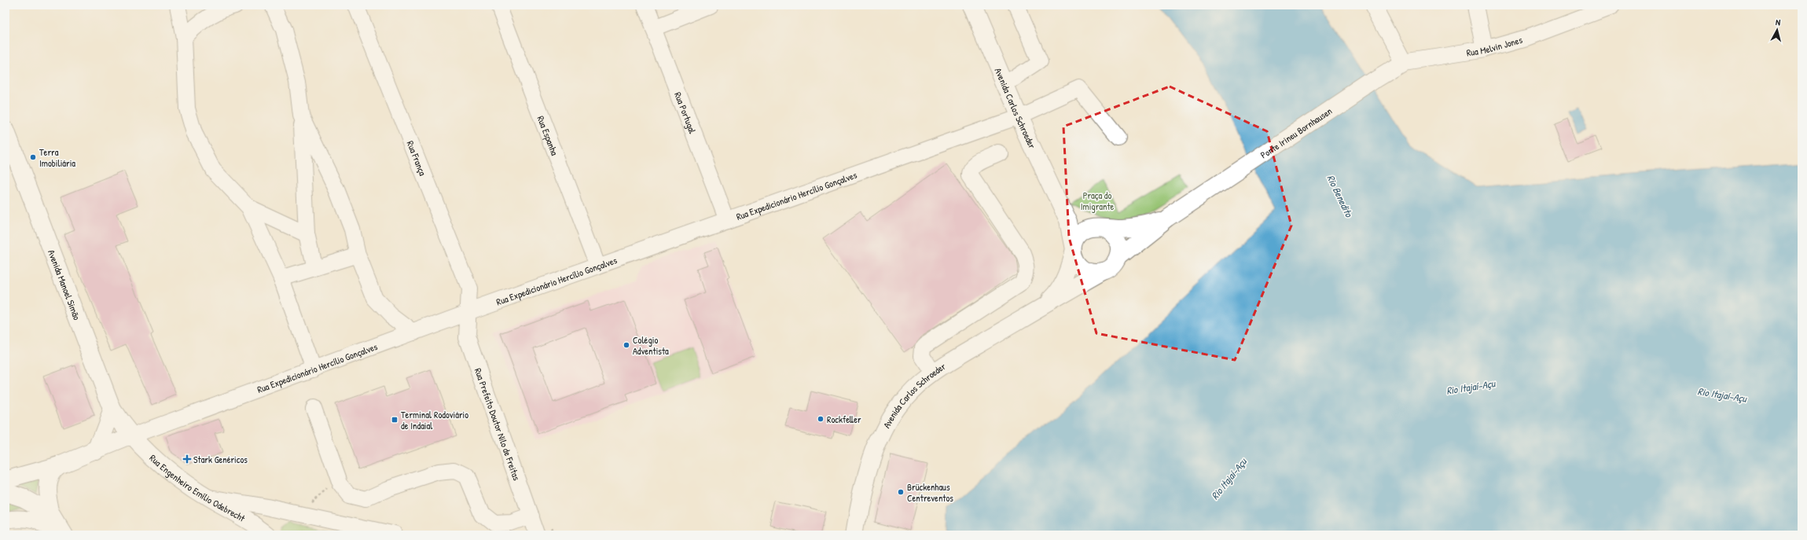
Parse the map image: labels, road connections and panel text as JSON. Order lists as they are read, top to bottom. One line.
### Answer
{"streets":{"main road":["Rua Melvin Jones","Avenida Carlos Schroeder","Ponte Irineu Bornhausen","Rua Expedicionário Hercílio Gonçalves","Avenida Manoel Simão","Rua Engenheiro Emílio Odebrecht"],"street":["Rua Portugal","Rua Espanha","Rua França","Rua Prefeito Doutor Nilo de Freitas"]},"crossings":[["Rua Melvin Jones","Ponte Irineu Bornhausen"],["Avenida Carlos Schroeder","Ponte Irineu Bornhausen"],["Avenida Carlos Schroeder","Rua Expedicionário Hercílio Gonçalves"],["Rua Portugal","Rua Expedicionário Hercílio Gonçalves"],["Rua Espanha","Rua Expedicionário Hercílio Gonçalves"],["Rua França","Rua Expedicionário Hercílio Gonçalves"],["Rua França","Rua Prefeito Doutor Nilo de Freitas"],["Rua Expedicionário Hercílio Gonçalves","Avenida Manoel Simão"],["Rua Expedicionário Hercílio Gonçalves","Rua Prefeito Doutor Nilo de Freitas"],["Rua Expedicionário Hercílio Gonçalves","Rua Engenheiro Emílio Odebrecht"],["Avenida Manoel Simão","Rua Engenheiro Emílio Odebrecht"]],"water":["Rio Benedito","Rio Itajaí-Açu"],"parks":["Praça do Imigrante"],"places":{"other":["Terra Imobiliária","Colégio Adventista","Rockfeller","Brückenhaus Centreventos"],"transit":["Terminal Rodoviário de Indaial"],"health":["Stark Genéricos"]},"north":"top"}
